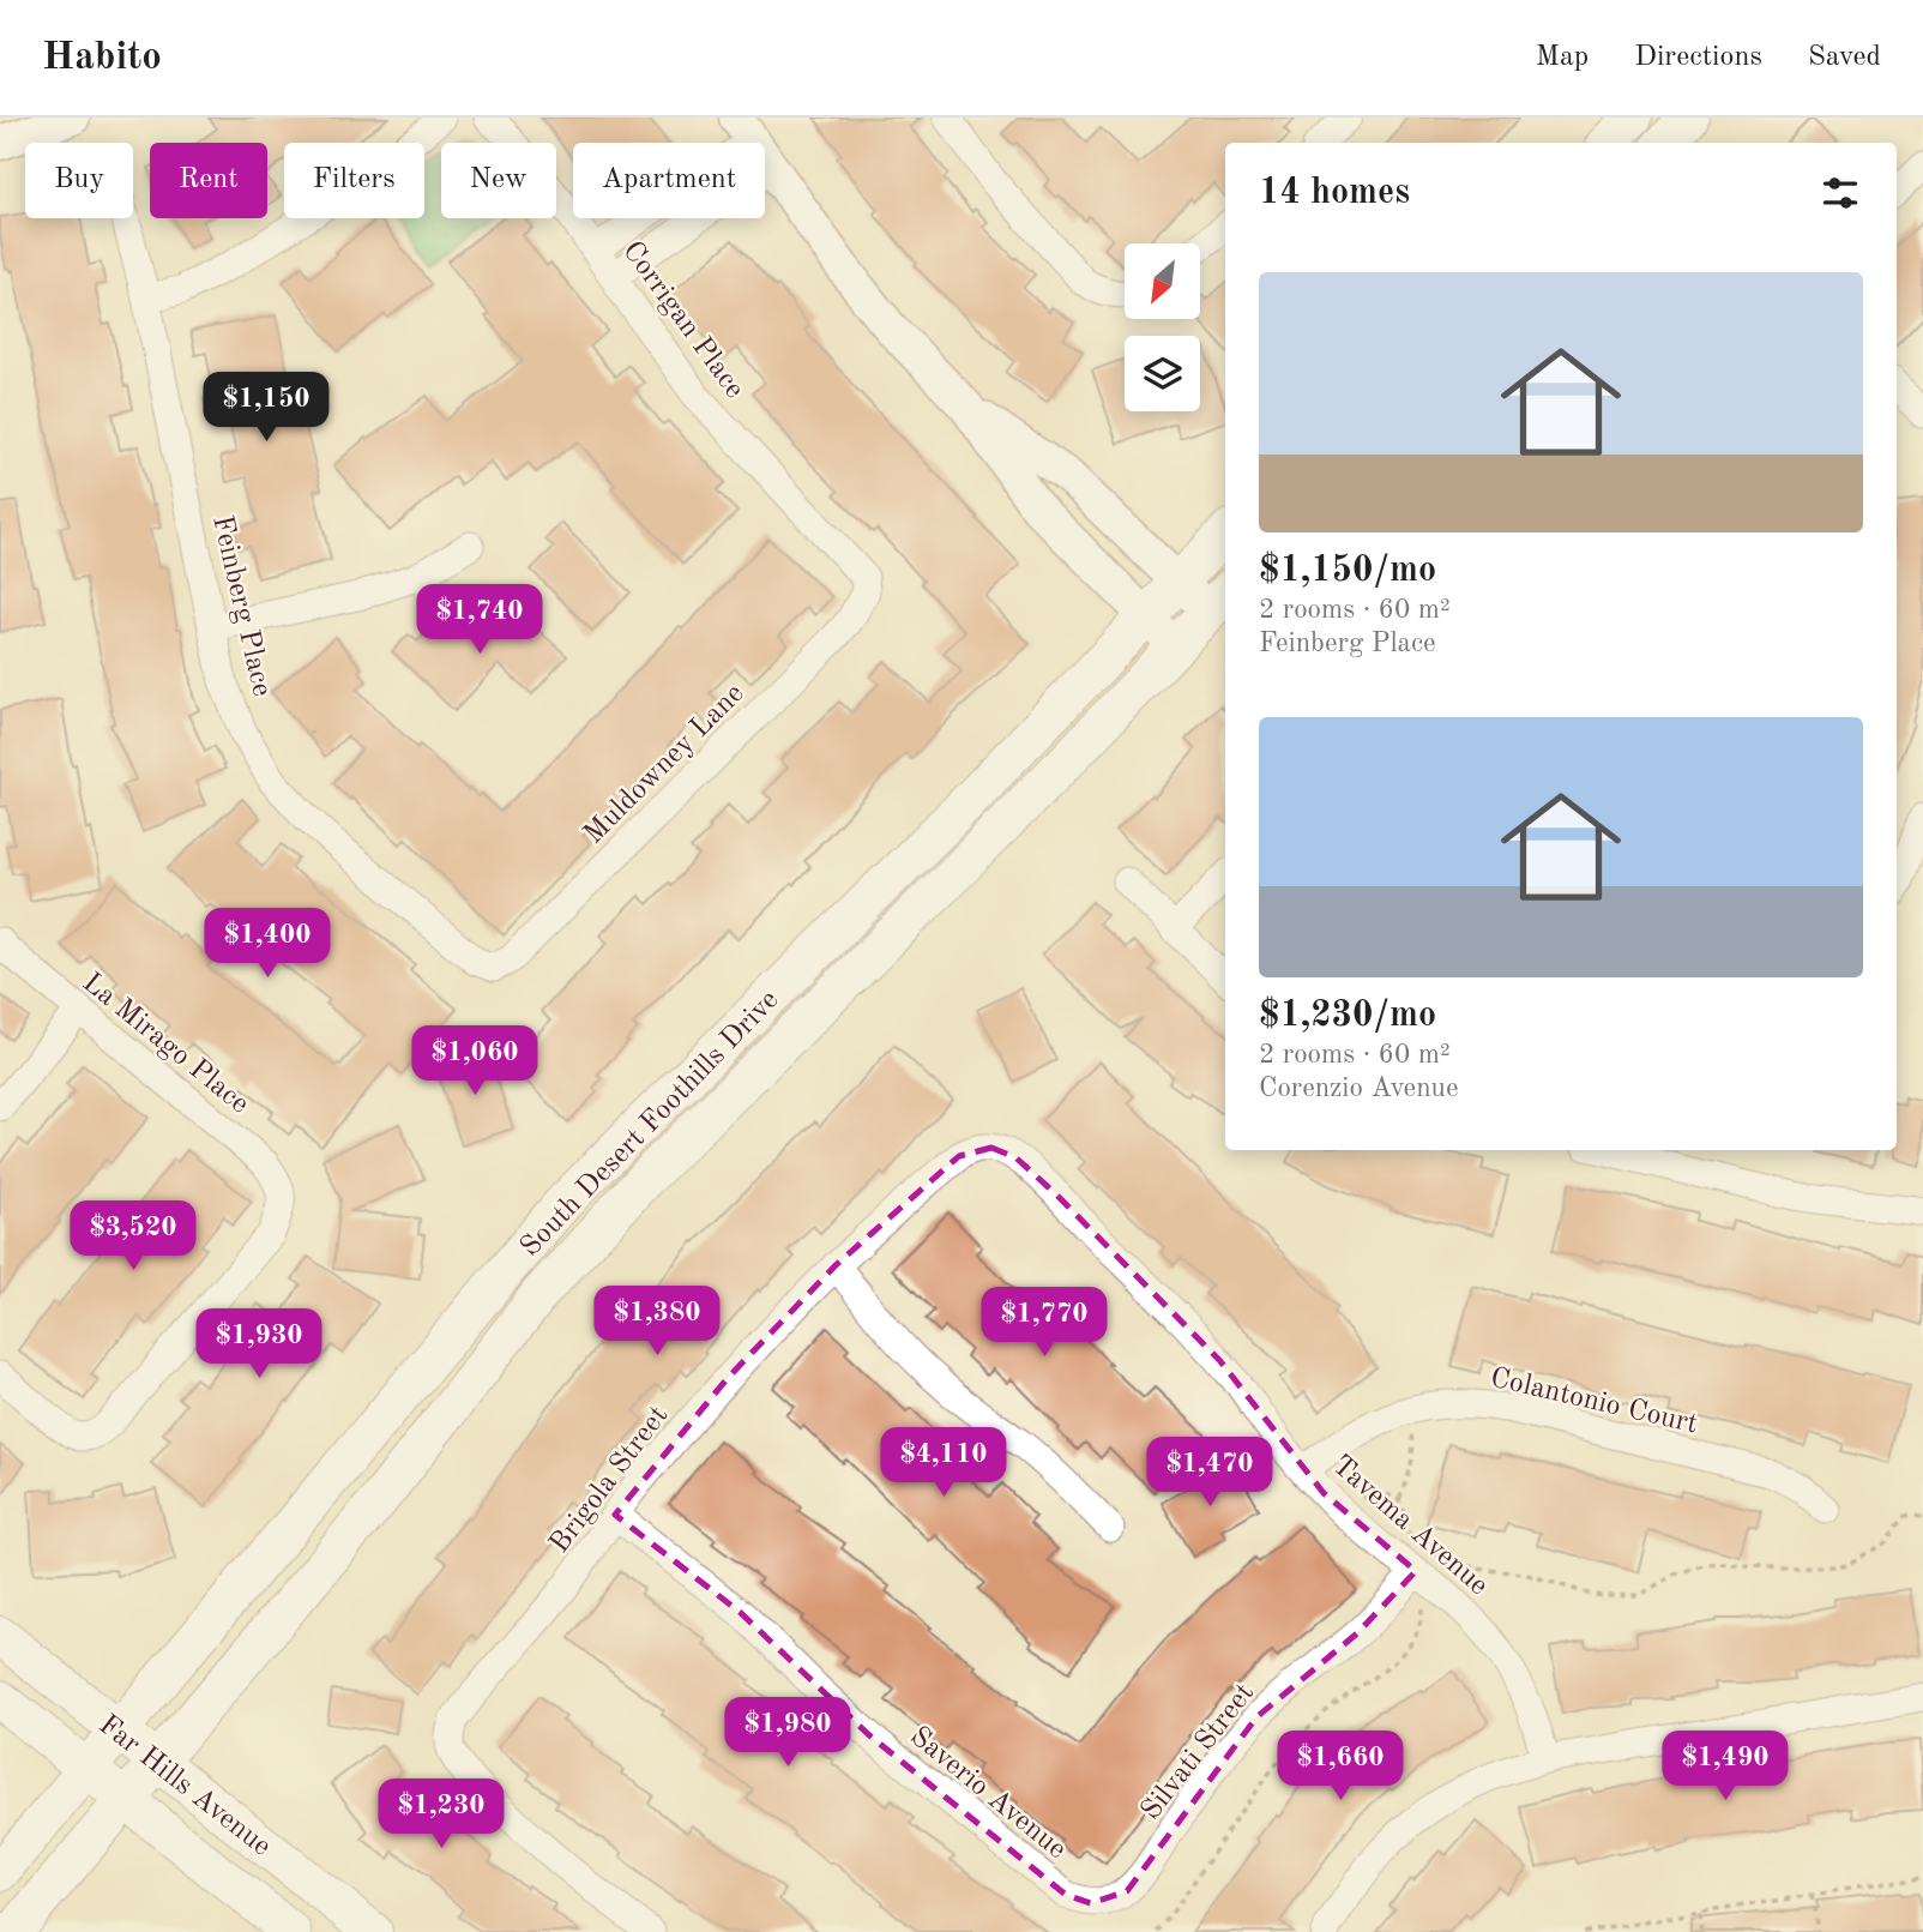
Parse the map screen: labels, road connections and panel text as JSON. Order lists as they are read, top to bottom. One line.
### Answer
{"streets":{"main road":["South Desert Foothills Drive","Far Hills Avenue"],"street":["Corrigan Place","Feinberg Place","Muldowney Lane","La Mirago Place","Colantonio Court","Brigola Street","Tavema Avenue","Silvati Street","Saverio Avenue"]},"crossings":[["Corrigan Place","Muldowney Lane"],["Feinberg Place","Muldowney Lane"],["South Desert Foothills Drive","Far Hills Avenue"],["Colantonio Court","Tavema Avenue"],["Brigola Street","Tavema Avenue"],["Brigola Street","Saverio Avenue"],["Tavema Avenue","Silvati Street"],["Silvati Street","Saverio Avenue"]],"north":"bottom left","page":{"header":"Habito","nav":["Map","Directions","Saved"],"chip":["Buy","Rent","Filters","New","Apartment"],"heading":"14 homes","list":[{"name":"$1,150/mo","note":"2 rooms · 60 m² · Feinberg Place"},{"name":"$1,230/mo","note":"2 rooms · 60 m² · Corenzio Avenue"}],"price":["$1,150","$1,740","$1,400","$1,060","$3,520","$1,380","$1,770","$1,930","$4,110","$1,470","$1,980","$1,660","$1,490","$1,230"]}}
